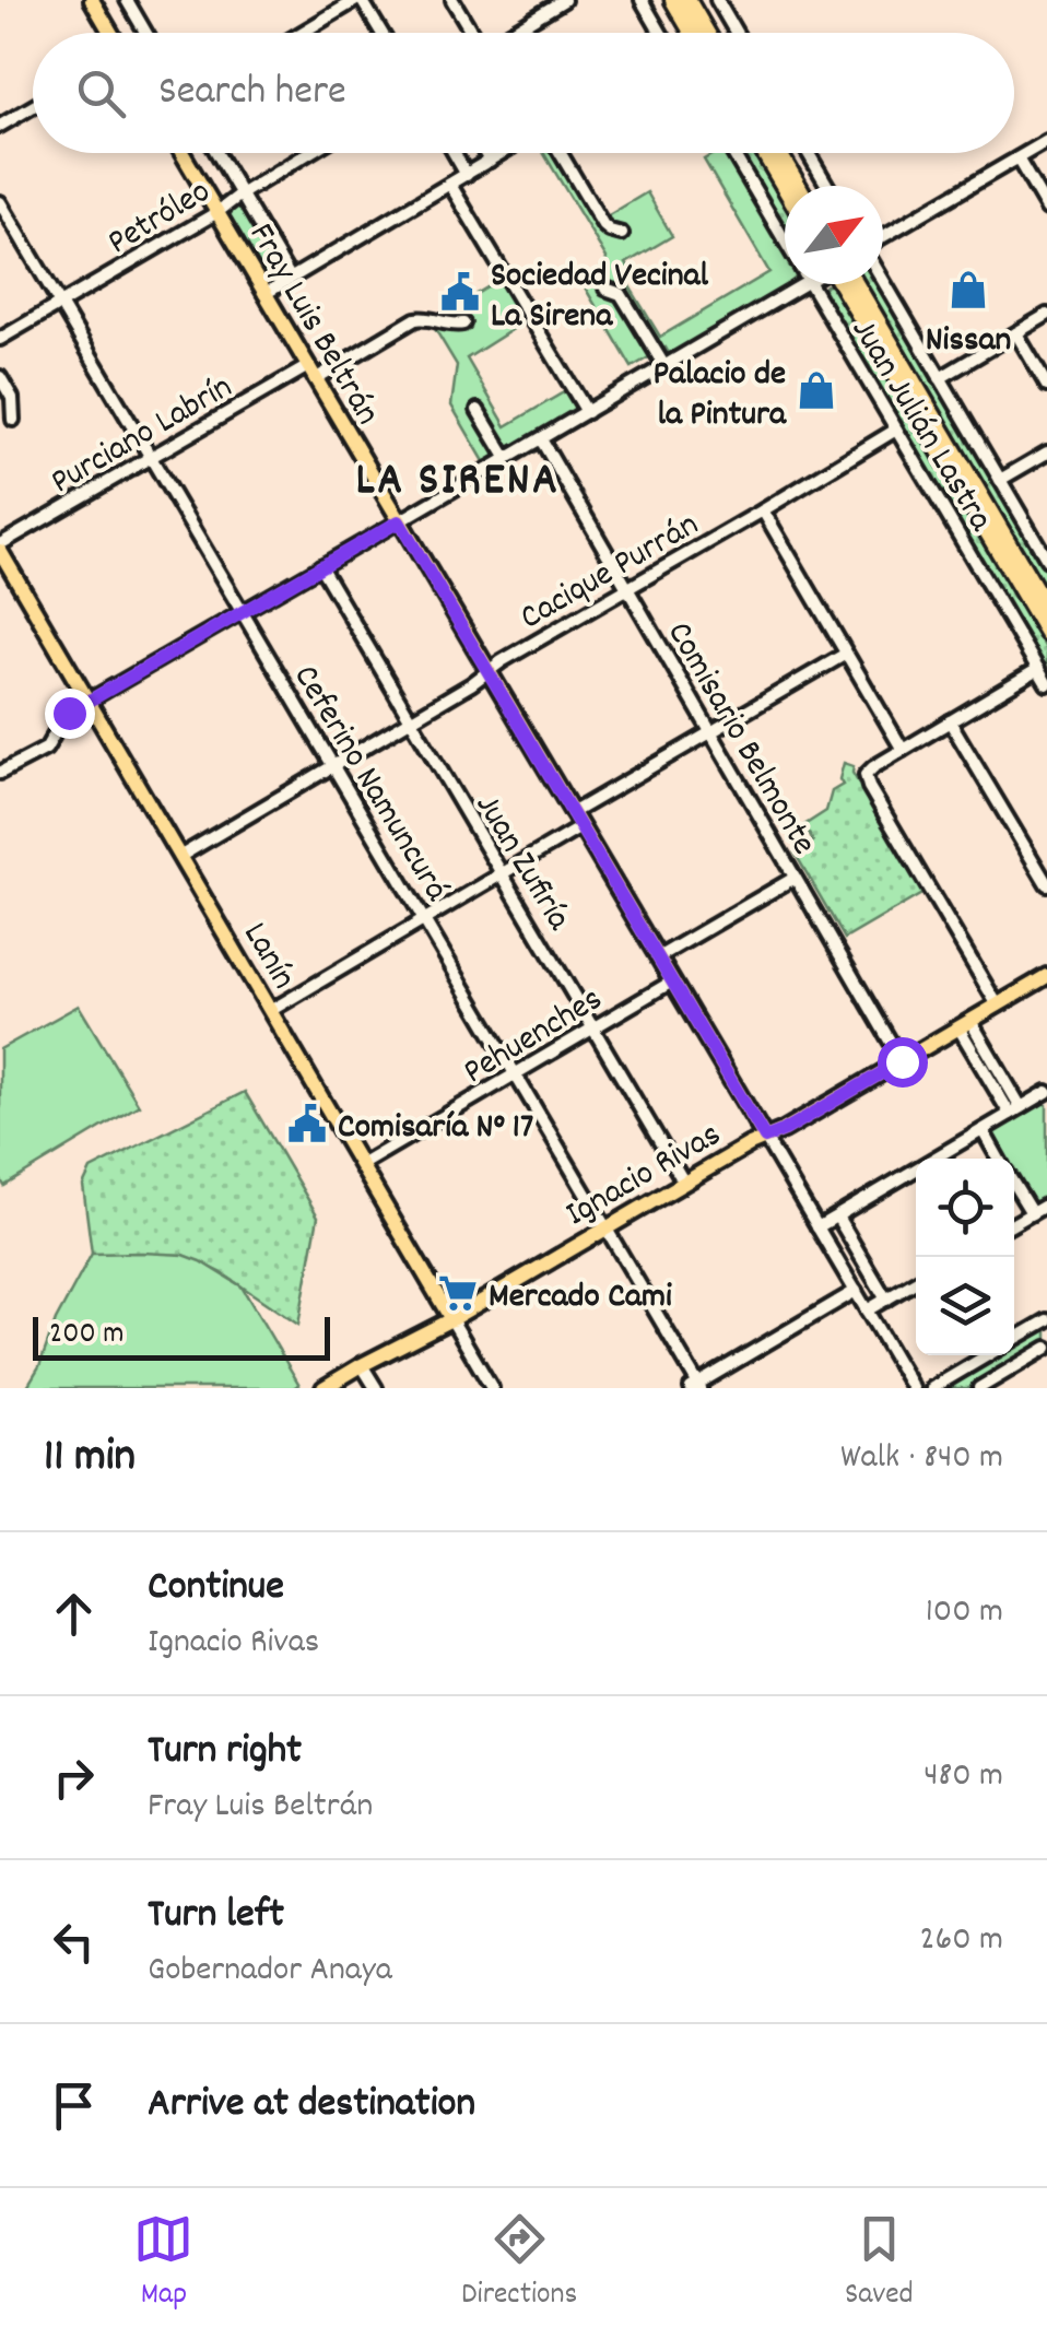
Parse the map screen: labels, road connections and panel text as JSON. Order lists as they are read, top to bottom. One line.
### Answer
{"streets":{"main road":["Fray Luis Beltrán","Lanín","Ignacio Rivas"],"street":["Petróleo","Juan Julián Lastra","Purciano Labrín","Cacique Purrán","Comisario Belmonte","Ceferino Namuncurá","Juan Zufiría","Pehuenches"]},"crossings":[["Petróleo","Fray Luis Beltrán"],["Petróleo","Ceferino Namuncurá"],["Fray Luis Beltrán","Purciano Labrín"],["Fray Luis Beltrán","Cacique Purrán"],["Fray Luis Beltrán","Pehuenches"],["Fray Luis Beltrán","Ignacio Rivas"],["Juan Julián Lastra","Cacique Purrán"],["Purciano Labrín","Ceferino Namuncurá"],["Purciano Labrín","Lanín"],["Cacique Purrán","Comisario Belmonte"],["Cacique Purrán","Ceferino Namuncurá"],["Cacique Purrán","Juan Zufiría"],["Cacique Purrán","Lanín"],["Comisario Belmonte","Ignacio Rivas"],["Ceferino Namuncurá","Pehuenches"],["Ceferino Namuncurá","Ignacio Rivas"],["Juan Zufiría","Pehuenches"],["Juan Zufiría","Ignacio Rivas"],["Lanín","Pehuenches"],["Lanín","Ignacio Rivas"]],"districts":["LA SIRENA"],"places":{"shop":["Nissan","Palacio de la Pintura"],"public building":["Sociedad Vecinal La Sirena","Comisaría N° 17"],"supermarket":["Mercado Cami"]},"scale_bar":"200 m","north":"top right","page":{"search":"Search here","scale":"200 m","heading":["11 min","Walk · 840 m"],"list":[["Continue","Ignacio Rivas","100 m"],["Turn right","Fray Luis Beltrán","480 m"],["Turn left","Gobernador Anaya","260 m"],"Arrive at destination"],"nav":["Map","Directions","Saved"]}}
